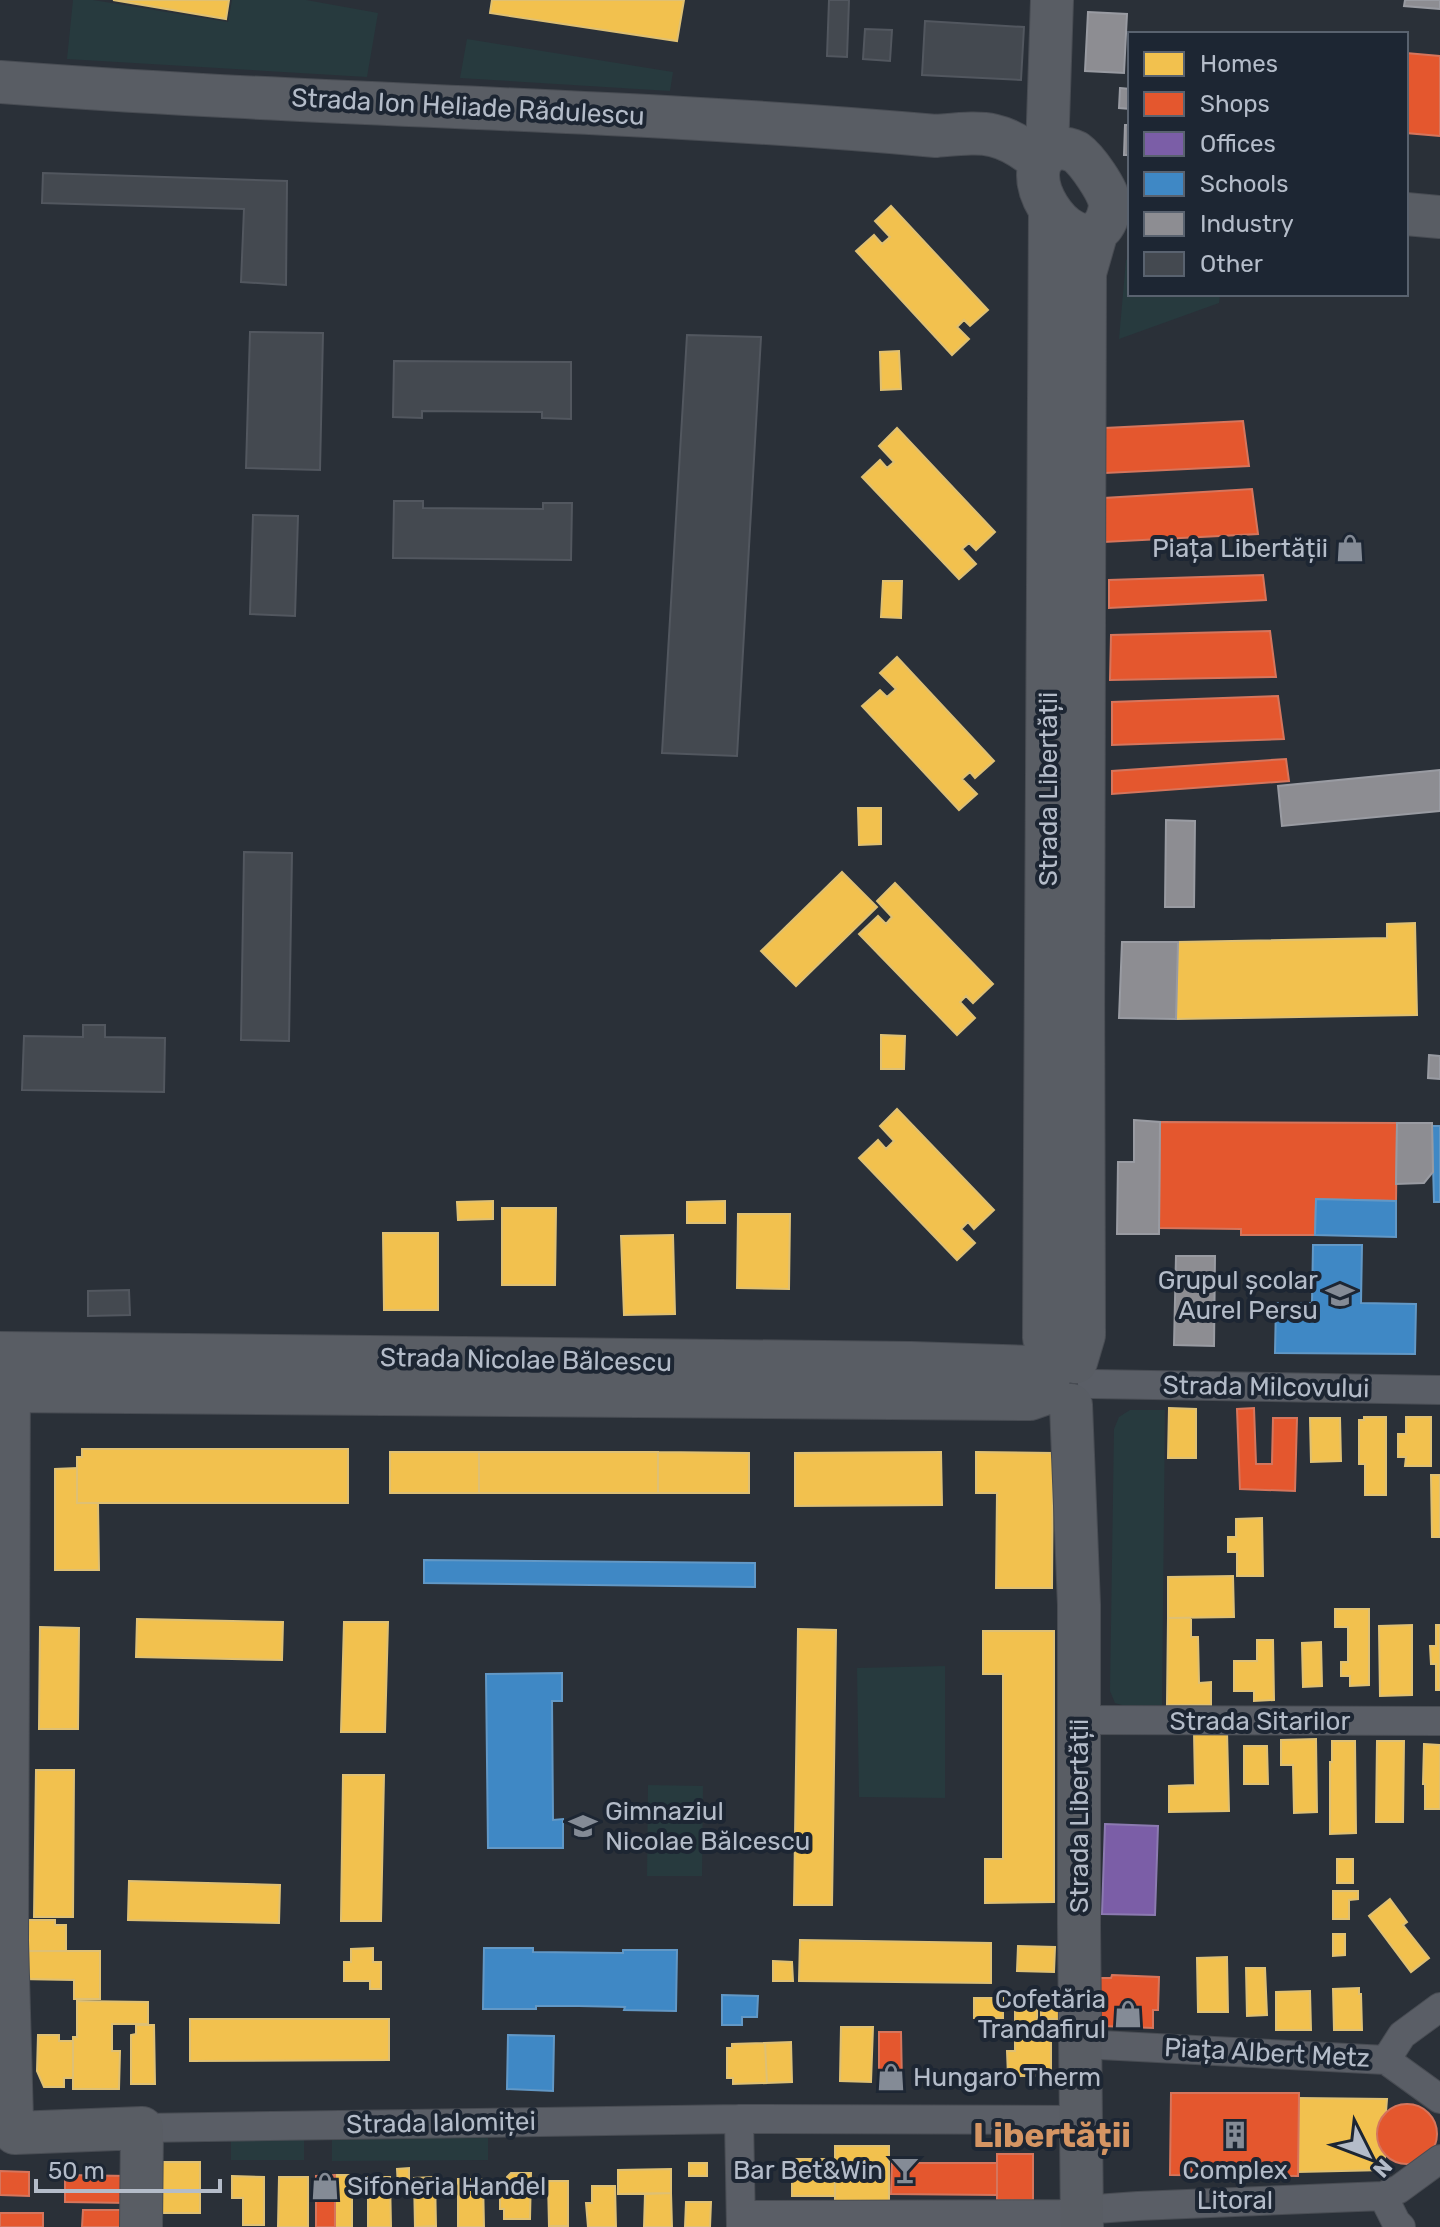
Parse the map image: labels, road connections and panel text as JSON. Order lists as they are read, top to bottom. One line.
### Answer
{"streets":{"main road":["Strada Ion Heliade Rădulescu","Strada Libertății","Strada Nicolae Bălcescu"],"street":["Strada Milcovului","Strada Sitarilor","Piața Albert Metz","Strada Ialomiței"]},"crossings":[["Strada Ion Heliade Rădulescu","Strada Libertății"],["Strada Libertății","Strada Nicolae Bălcescu"],["Strada Libertății","Strada Milcovului"],["Strada Libertății","Strada Sitarilor"],["Strada Libertății","Piața Albert Metz"],["Strada Nicolae Bălcescu","Strada Milcovului"]],"districts":["Libertății"],"places":{"shop":["Piața Libertății","Cofetăria Trandafirul","Hungaro Therm","Sifoneria Handel"],"school or university":["Grupul școlar Aurel Persu","Gimnaziul Nicolae Bălcescu"],"building":["Complex Litoral"],"bar":["Bar Bet&Win"]},"legend":["Homes","Shops","Offices","Schools","Industry","Other"],"scale_bar":"50 m","north":"bottom right"}
